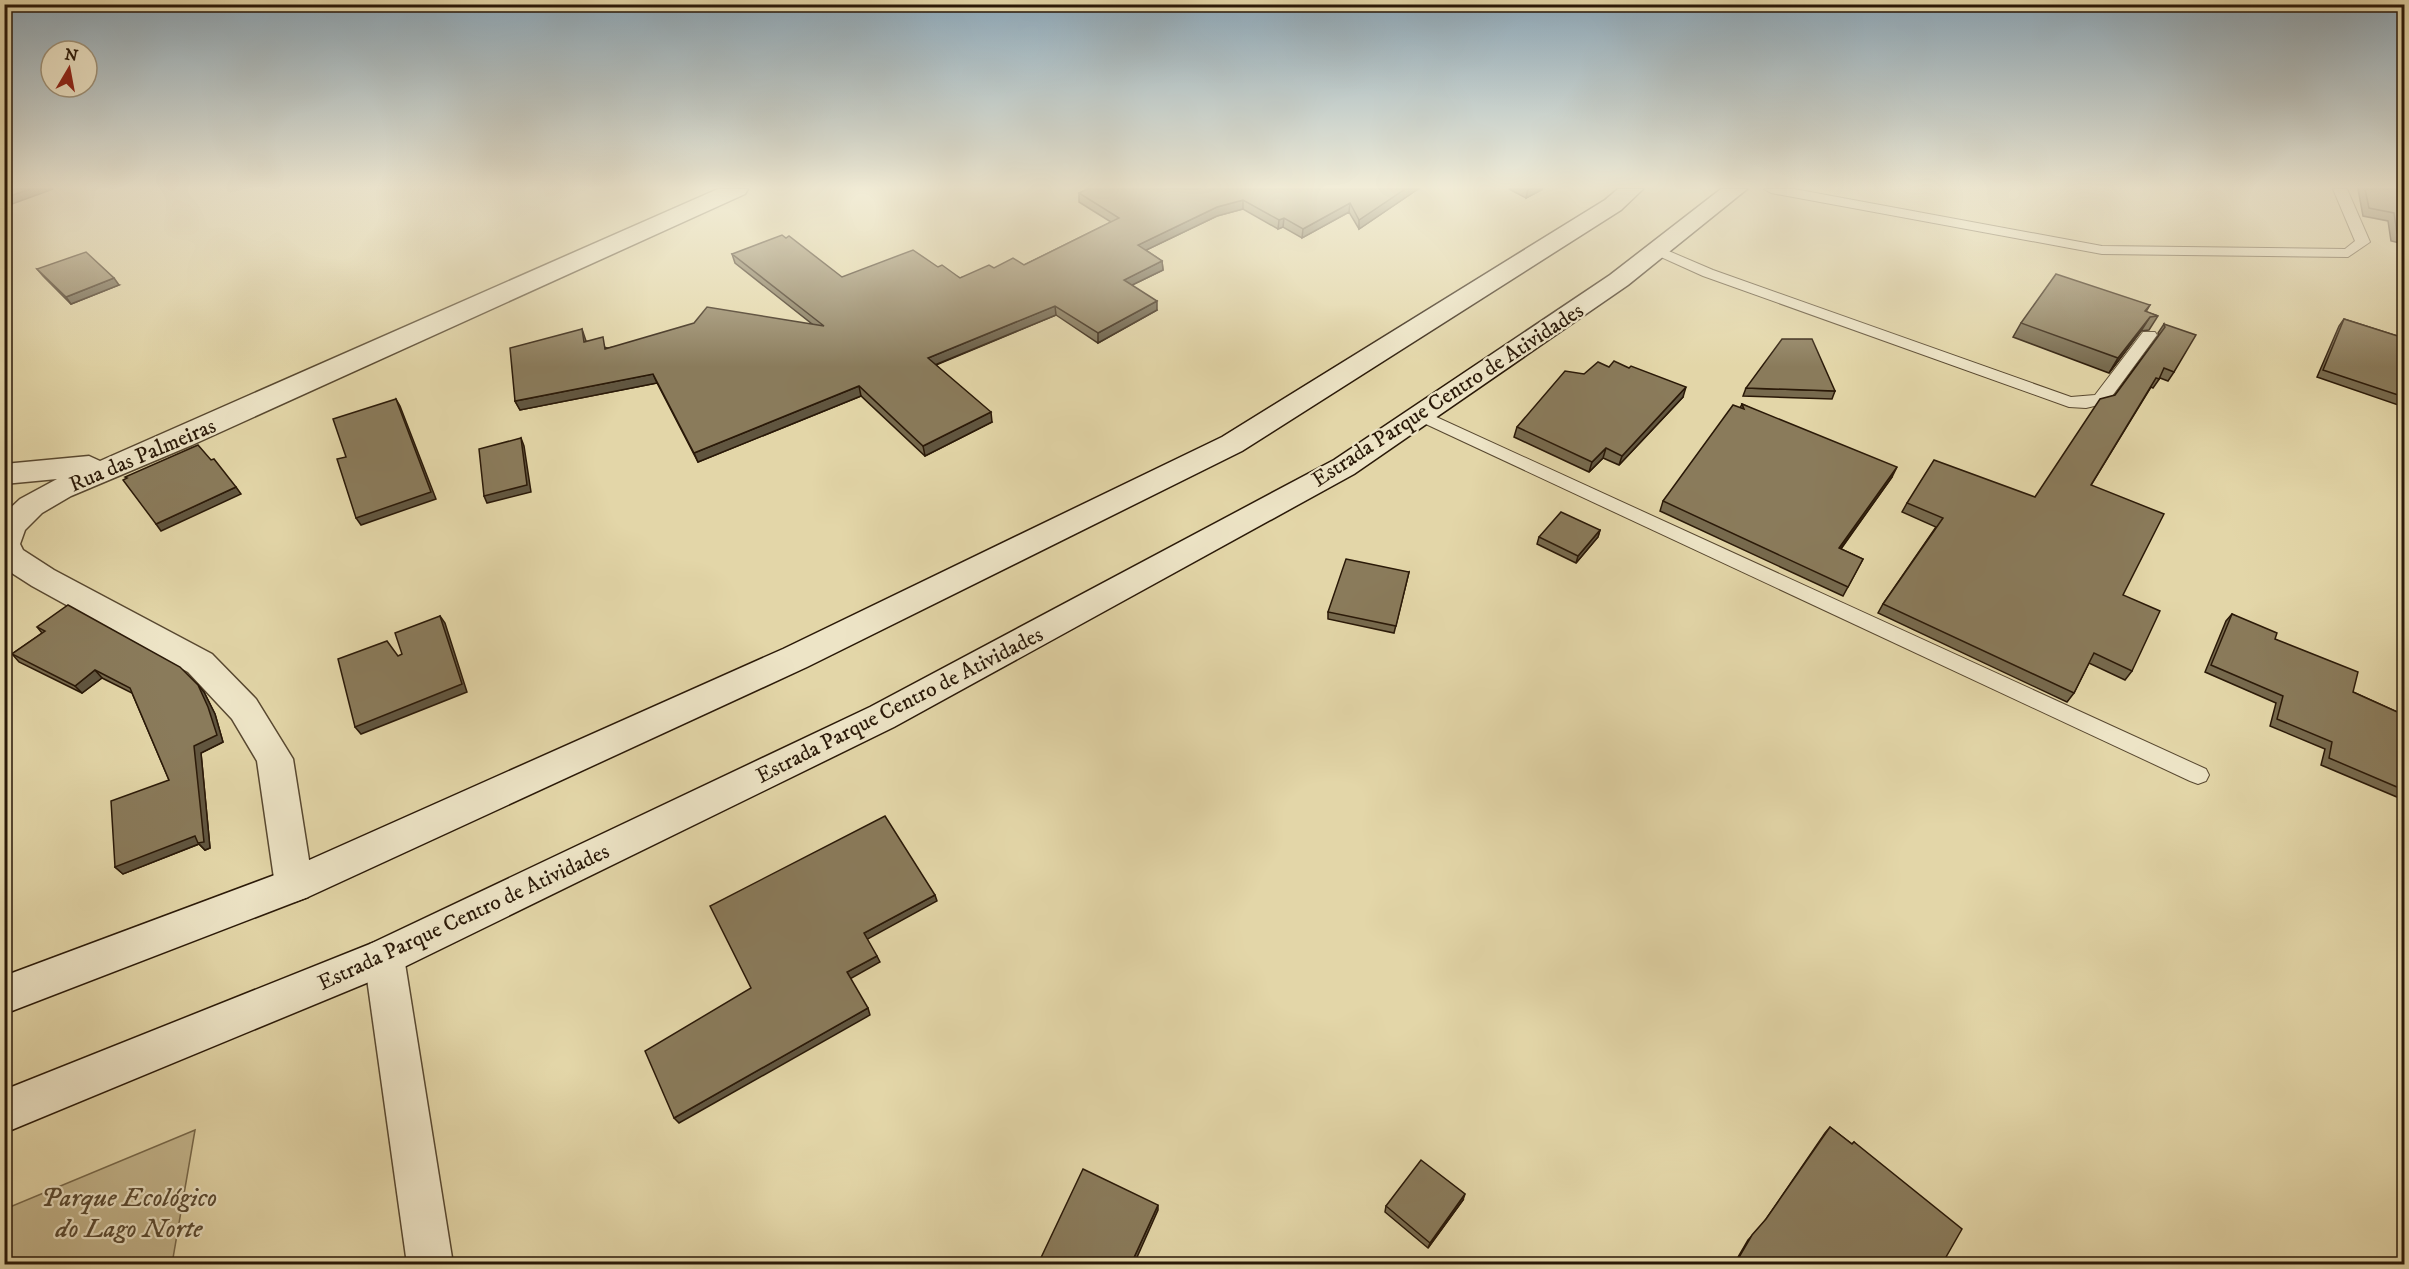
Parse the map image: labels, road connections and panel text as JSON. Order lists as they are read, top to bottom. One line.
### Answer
{"streets":{"main road":["Estrada Parque Centro de Atividades","Rua das Palmeiras"]},"parks":["Parque Ecológico do Lago Norte"],"north":"top"}
